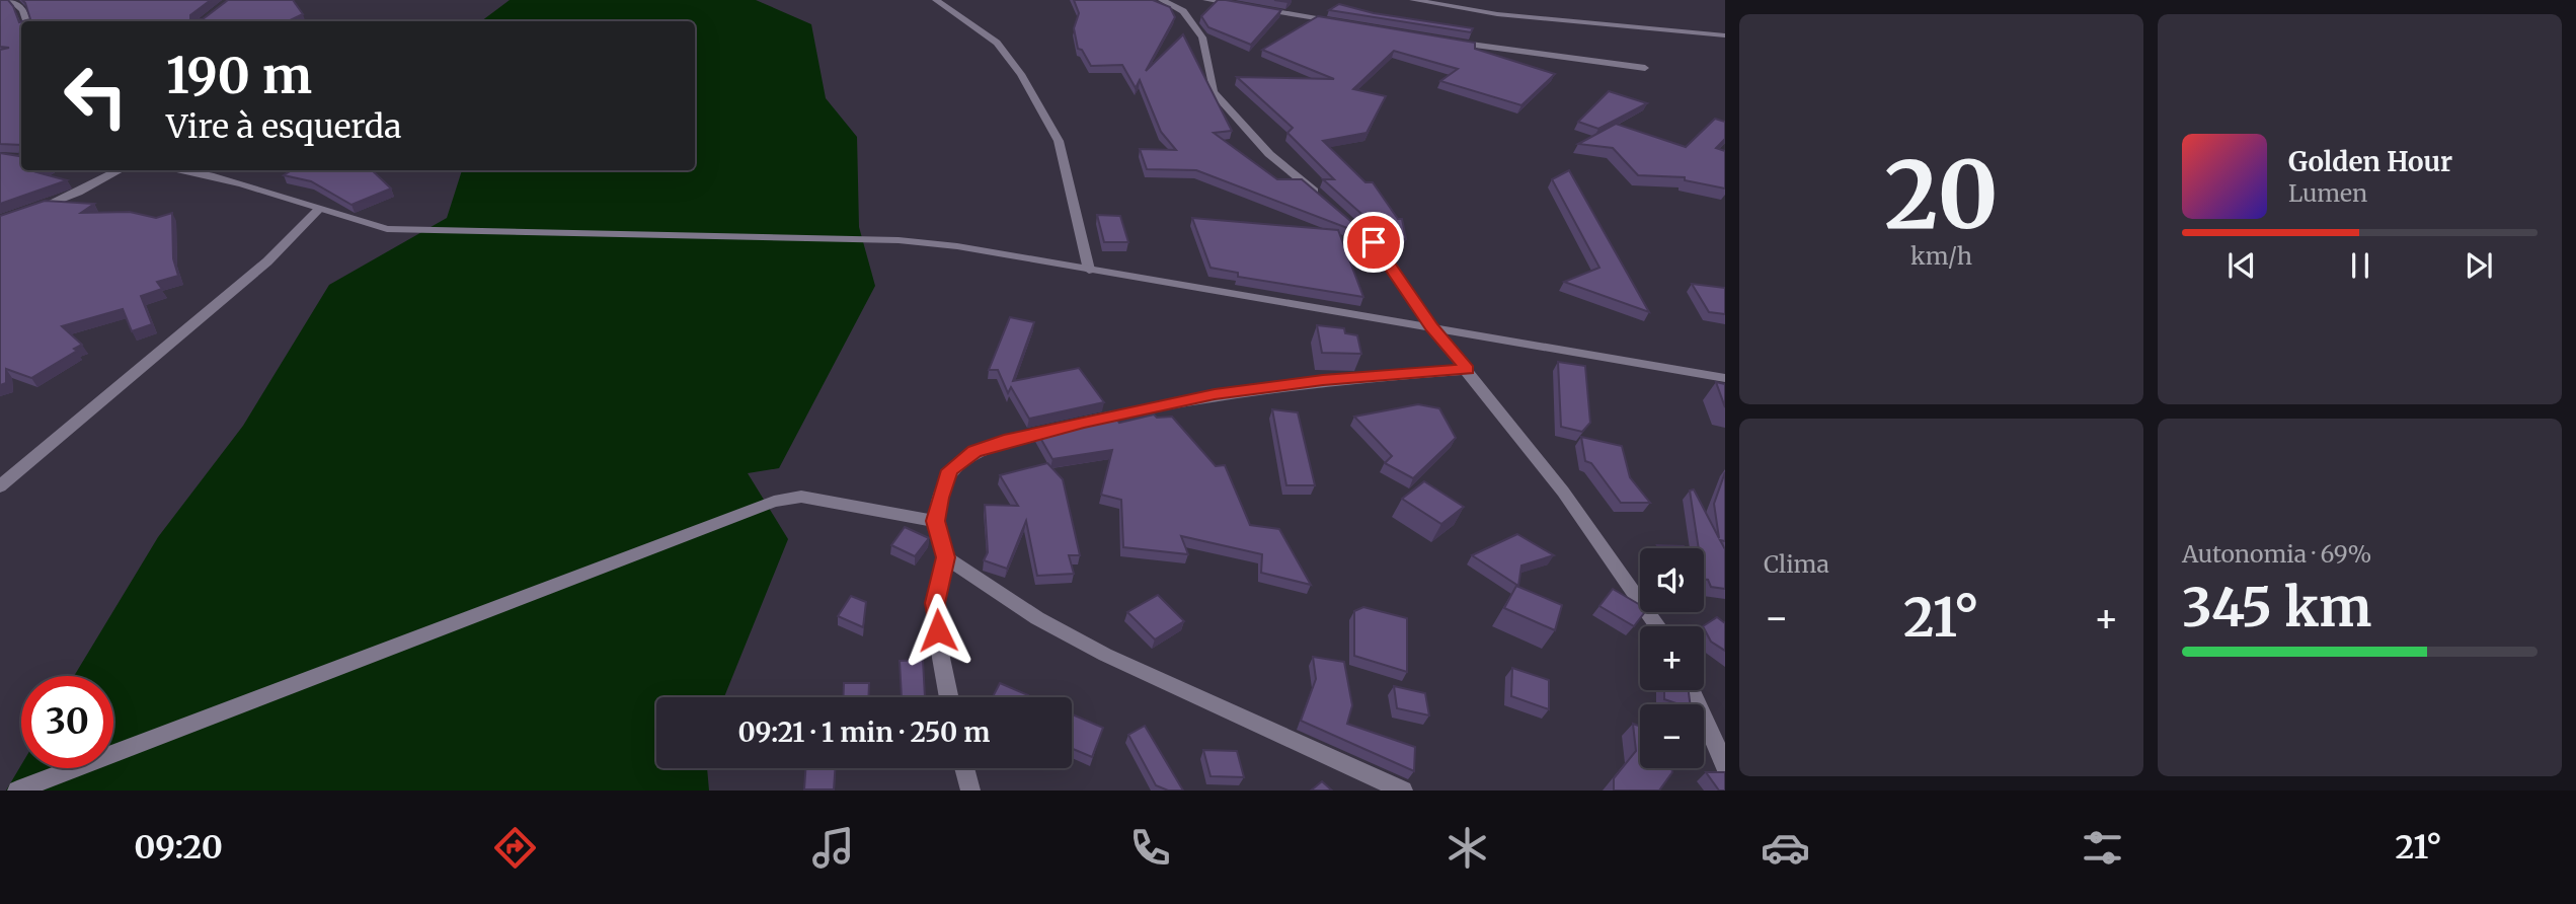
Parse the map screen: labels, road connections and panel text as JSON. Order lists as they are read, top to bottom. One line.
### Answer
{"page":{"tile":[["20","km/h"],"Clima",["Autonomia · 69%","345 km"]],"turn":["190 m","Vire à esquerda"],"song":["Golden Hour","Lumen"],"map_buttons":["+","−"],"heat":["−","21°","+"],"limit":"30","trip":"09:21 · 1 min · 250 m","tabs":["09:20","21°"]}}
